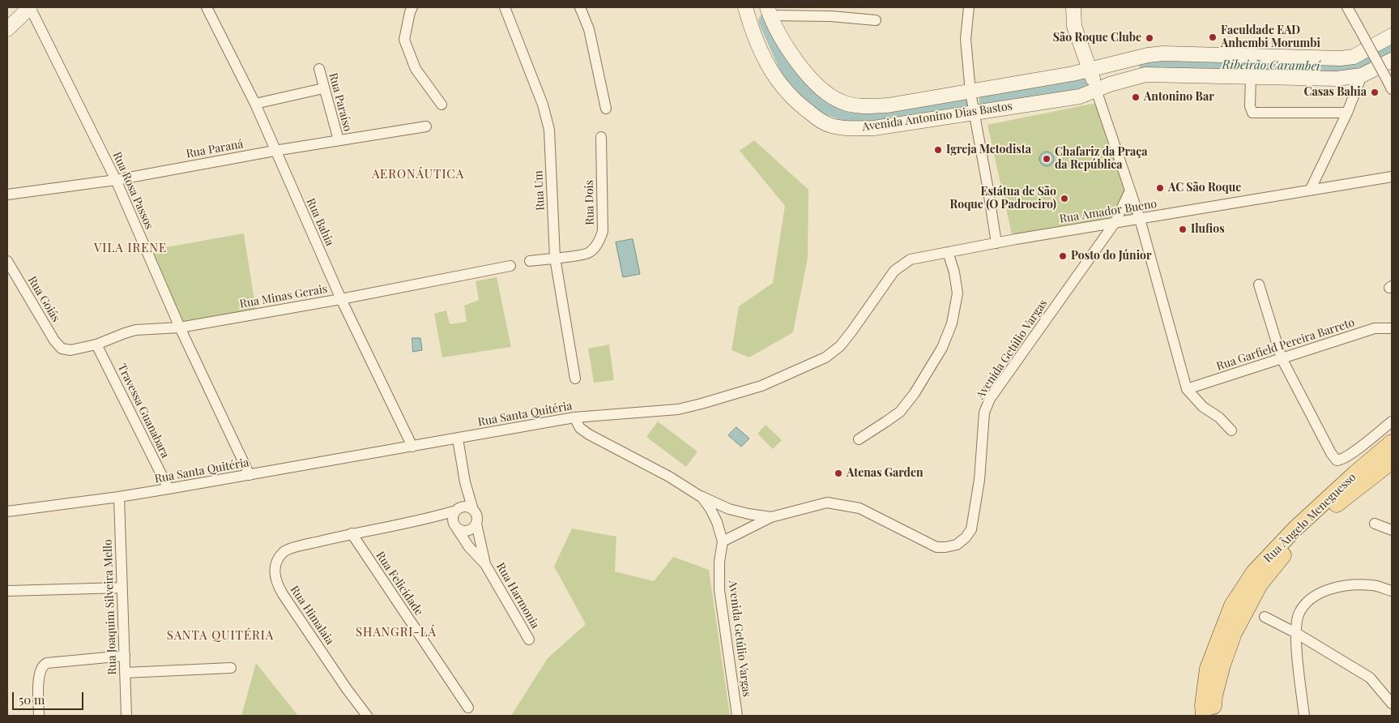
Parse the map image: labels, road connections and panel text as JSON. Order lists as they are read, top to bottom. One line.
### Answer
{"streets":{"main road":["Avenida Antonino Dias Bastos","Rua Ângelo Meneguesso"],"street":["Rua Paraíso","Rua Paraná","Rua Rosa Passos","Rua Um","Rua Dois","Rua Amador Bueno","Rua Bahia","Rua Minas Gerais","Rua Goiás","Rua Garfield Pereira Barreto","Avenida Getúlio Vargas","Travessa Guanabara","Rua Santa Quitéria","Rua Felicidade","Rua Harmonia","Rua Joaquim Silveira Mello","Rua Himalaia"]},"crossings":[["Rua Paraíso","Rua Paraná"],["Rua Paraná","Rua Rosa Passos"],["Rua Paraná","Rua Bahia"],["Rua Rosa Passos","Rua Minas Gerais"],["Rua Rosa Passos","Rua Santa Quitéria"],["Rua Um","Rua Dois"],["Rua Amador Bueno","Avenida Getúlio Vargas"],["Rua Amador Bueno","Rua Santa Quitéria"],["Rua Bahia","Rua Minas Gerais"],["Rua Bahia","Rua Santa Quitéria"],["Rua Minas Gerais","Rua Goiás"],["Rua Minas Gerais","Travessa Guanabara"],["Travessa Guanabara","Rua Santa Quitéria"],["Rua Santa Quitéria","Rua Joaquim Silveira Mello"],["Rua Felicidade","Rua Himalaia"],["Rua Harmonia","Rua Himalaia"]],"districts":["AERONÁUTICA","VILA IRENE","SHANGRI-LÁ","SANTA QUITÉRIA"],"water":["Ribeirão Carambeí"],"places":["Faculdade EAD Anhembi Morumbi","São Roque Clube","Casas Bahia","Antonino Bar","Igreja Metodista","Chafariz da Praça da República","AC São Roque","Estátua de São Roque (O Padroeiro)","Ilufios","Posto do Júnior","Atenas Garden"],"scale_bar":"50 m"}
